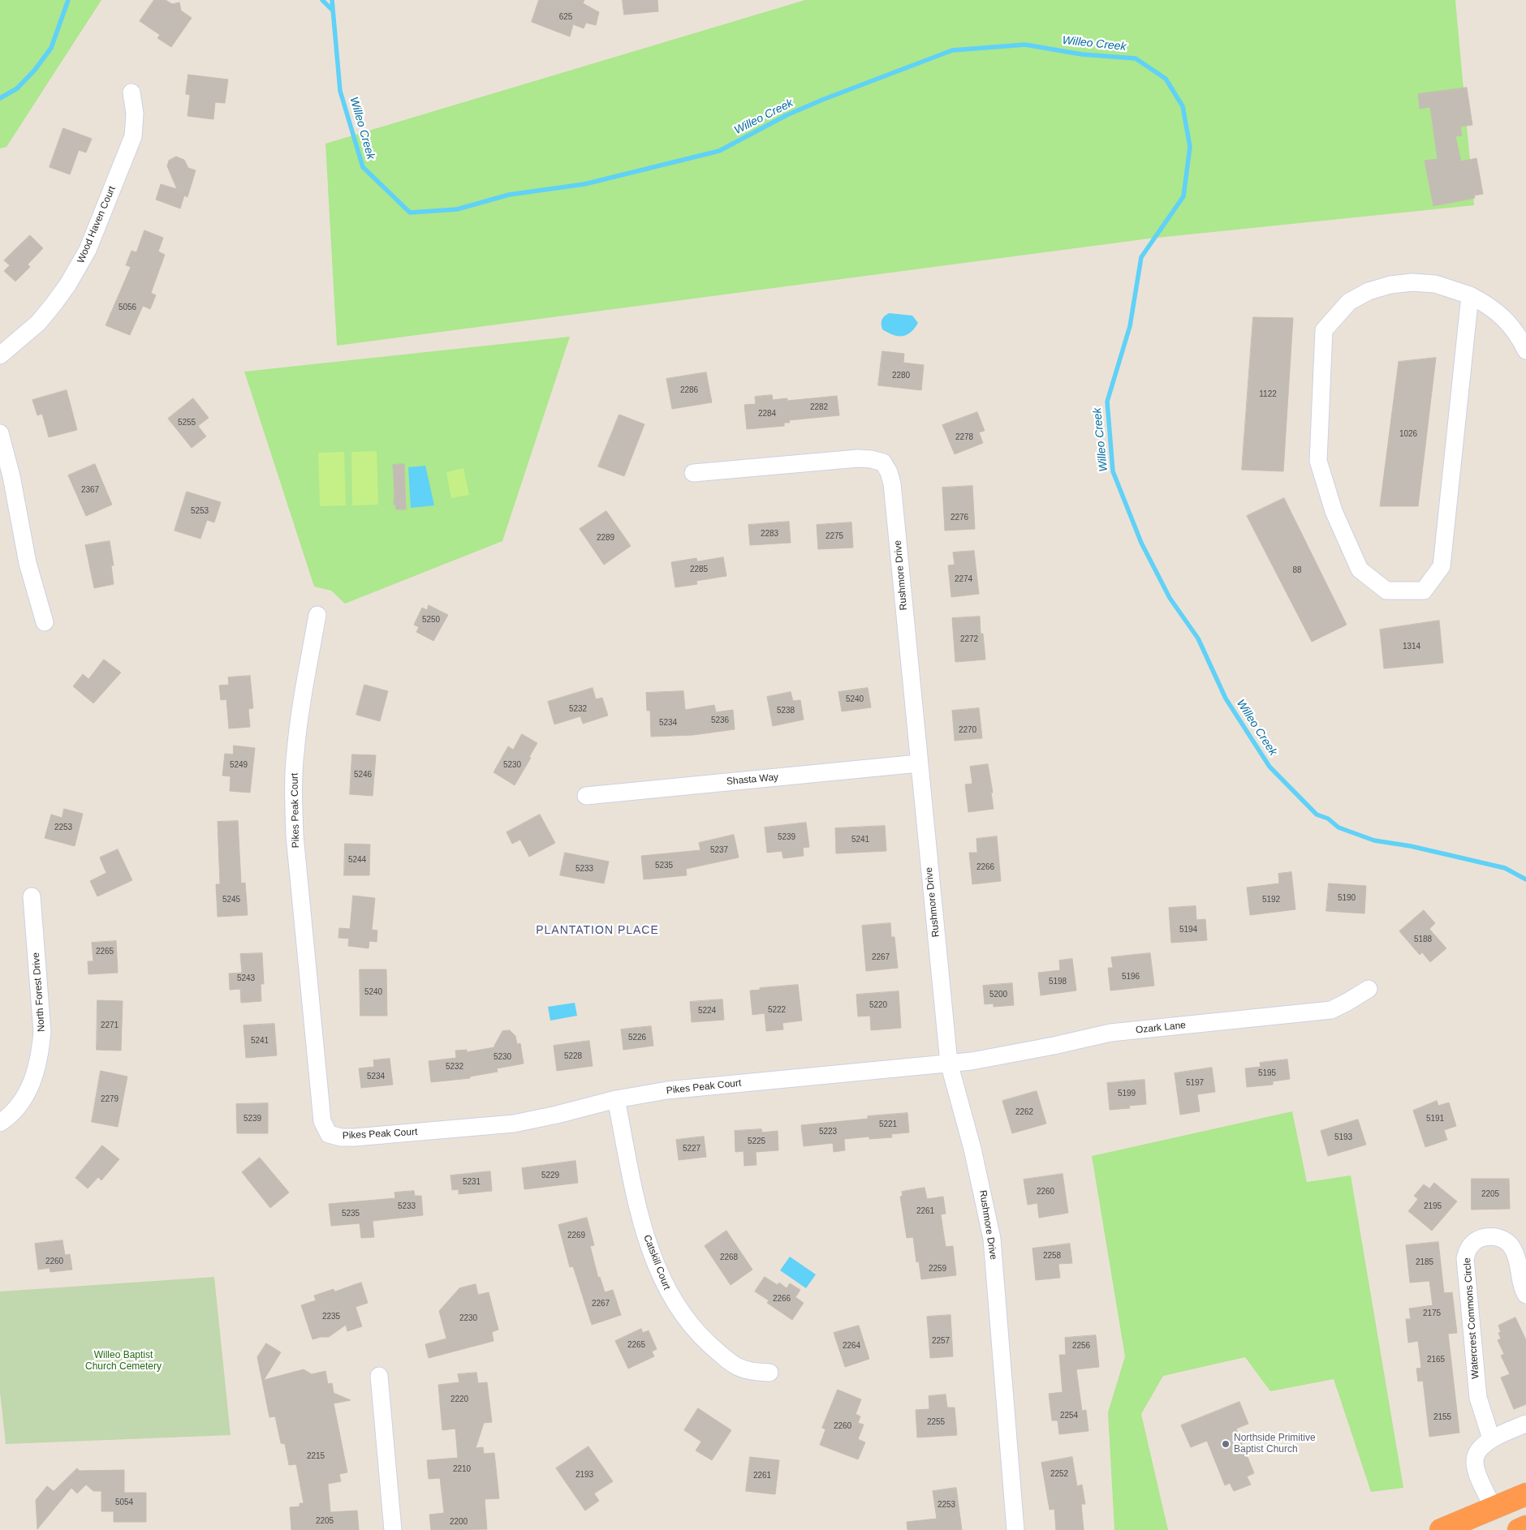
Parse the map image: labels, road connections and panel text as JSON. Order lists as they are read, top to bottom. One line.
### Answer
{"streets":{"street":["Wood Haven Court","Rushmore Drive","Shasta Way","Pikes Peak Court","North Forest Drive","Ozark Lane","Catskill Court","Watercrest Commons Circle"]},"crossings":[["Rushmore Drive","Shasta Way"],["Rushmore Drive","Pikes Peak Court"],["Rushmore Drive","Ozark Lane"],["Pikes Peak Court","Ozark Lane"],["Pikes Peak Court","Catskill Court"]],"districts":["PLANTATION PLACE"],"water":["Willeo Creek"],"parks":["Willeo Baptist Church Cemetery"],"places":["Northside Primitive Baptist Church"],"house_numbers":["625","5056","2280","2286","1122","2282","2284","5255","1026","2278","2367","5253","2276","2283","2275","2289","2285","88","2274","5250","2272","1314","5240","5232","5238","5236","5234","2270","5249","5230","5246","2253","5239","5241","5237","5244","5235","2266","5233","5190","5245","5192","5194","5188","2265","2267","5196","5243","5198","5240","5200","5220","5222","5224","2271","5226","5241","5228","5230","5232","5195","5234","5197","5199","2279","2262","5239","5191","5221","5223","5193","5225","5227","5229","5231","2260","2205","5233","2195","2261","5235","2269","2258","2268","2260","2185","2259","2266","2267","2175","2235","2230","2257","2265","2264","2256","2165","2220","2254","2155","2255","2260","2215","2210","2252","2193","2261","5054","2253","2205","2200"]}
